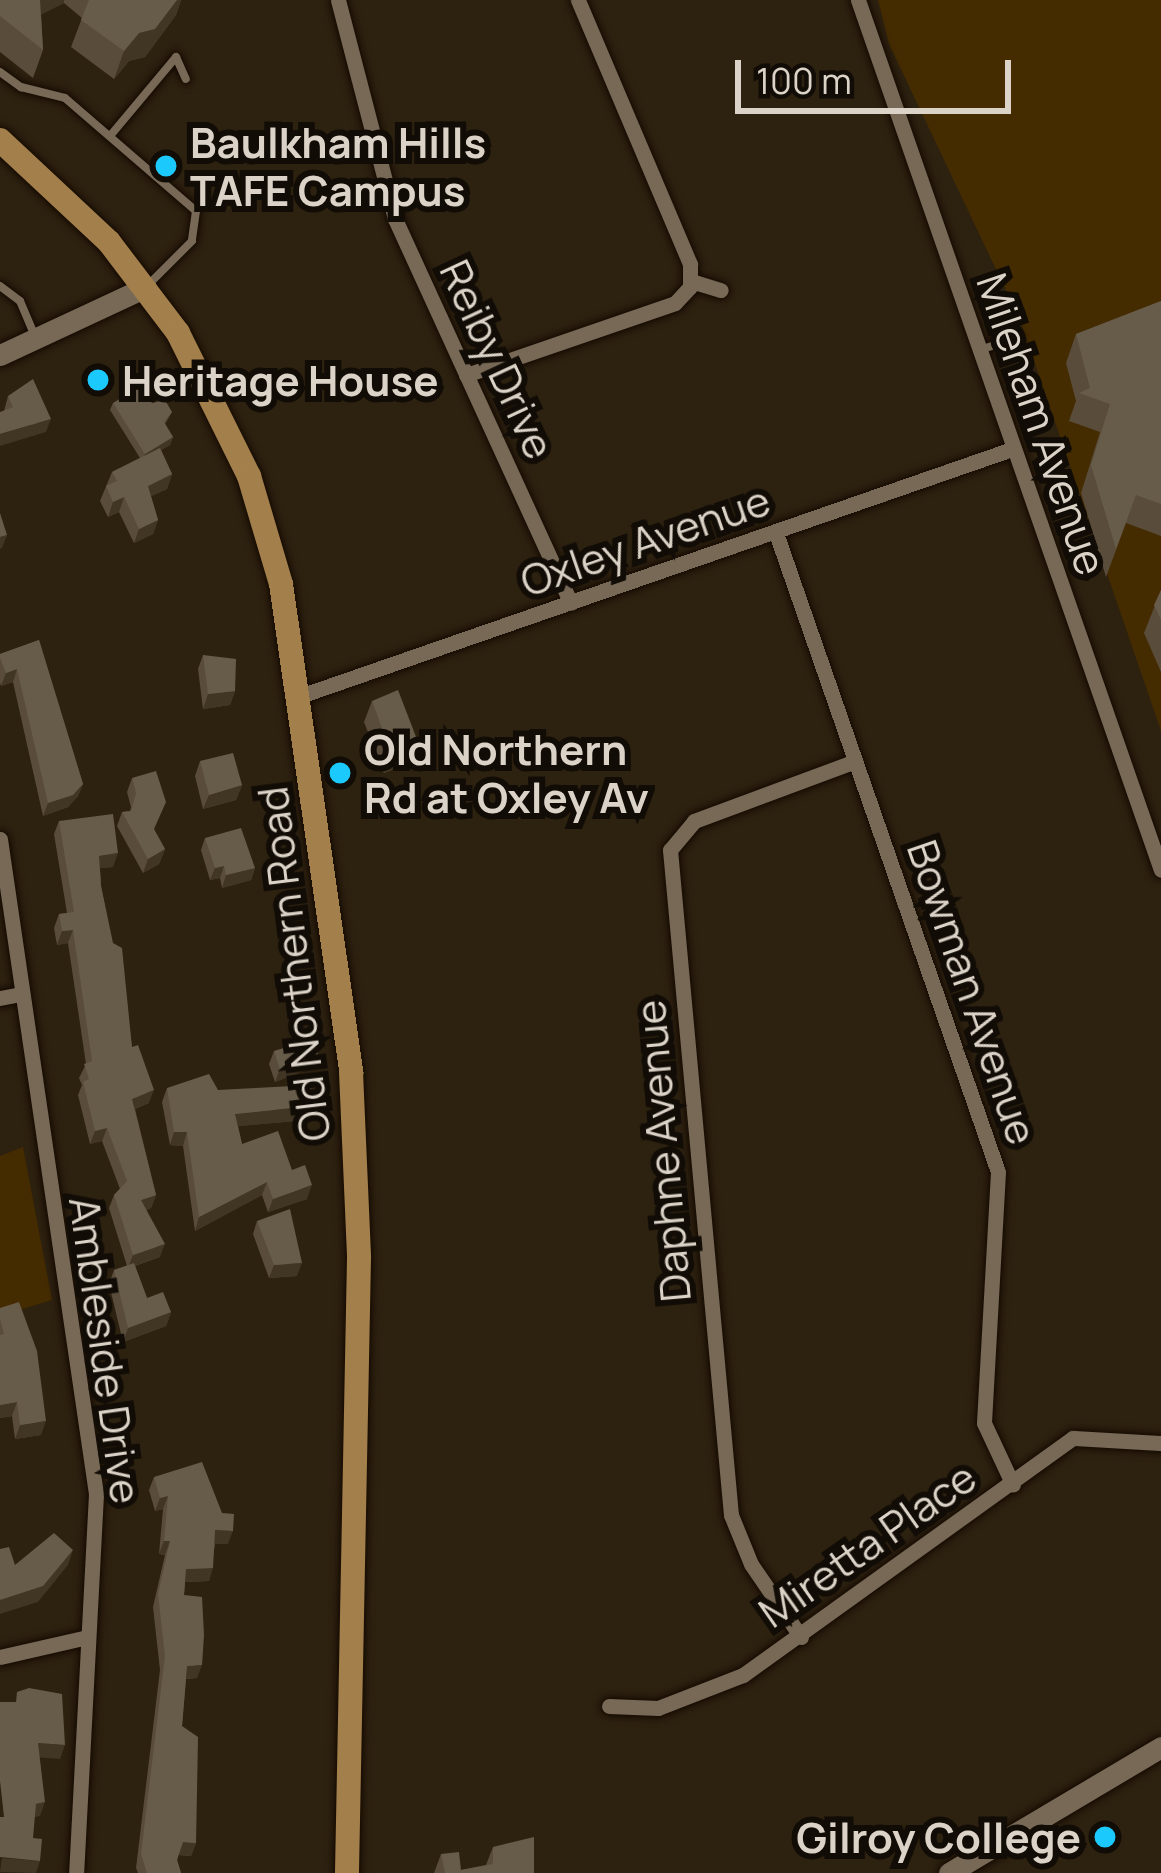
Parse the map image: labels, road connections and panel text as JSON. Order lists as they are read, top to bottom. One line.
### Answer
{"streets":{"main road":["Old Northern Road"],"street":["Reiby Drive","Mileham Avenue","Oxley Avenue","Bowman Avenue","Daphne Avenue","Ambleside Drive","Miretta Place"]},"crossings":[["Reiby Drive","Oxley Avenue"],["Mileham Avenue","Oxley Avenue"],["Oxley Avenue","Old Northern Road"],["Oxley Avenue","Bowman Avenue"],["Bowman Avenue","Daphne Avenue"],["Bowman Avenue","Miretta Place"],["Daphne Avenue","Miretta Place"]],"places":["Baulkham Hills TAFE Campus","Heritage House","Old Northern Rd at Oxley Av","Gilroy College"],"scale_bar":"100 m"}
